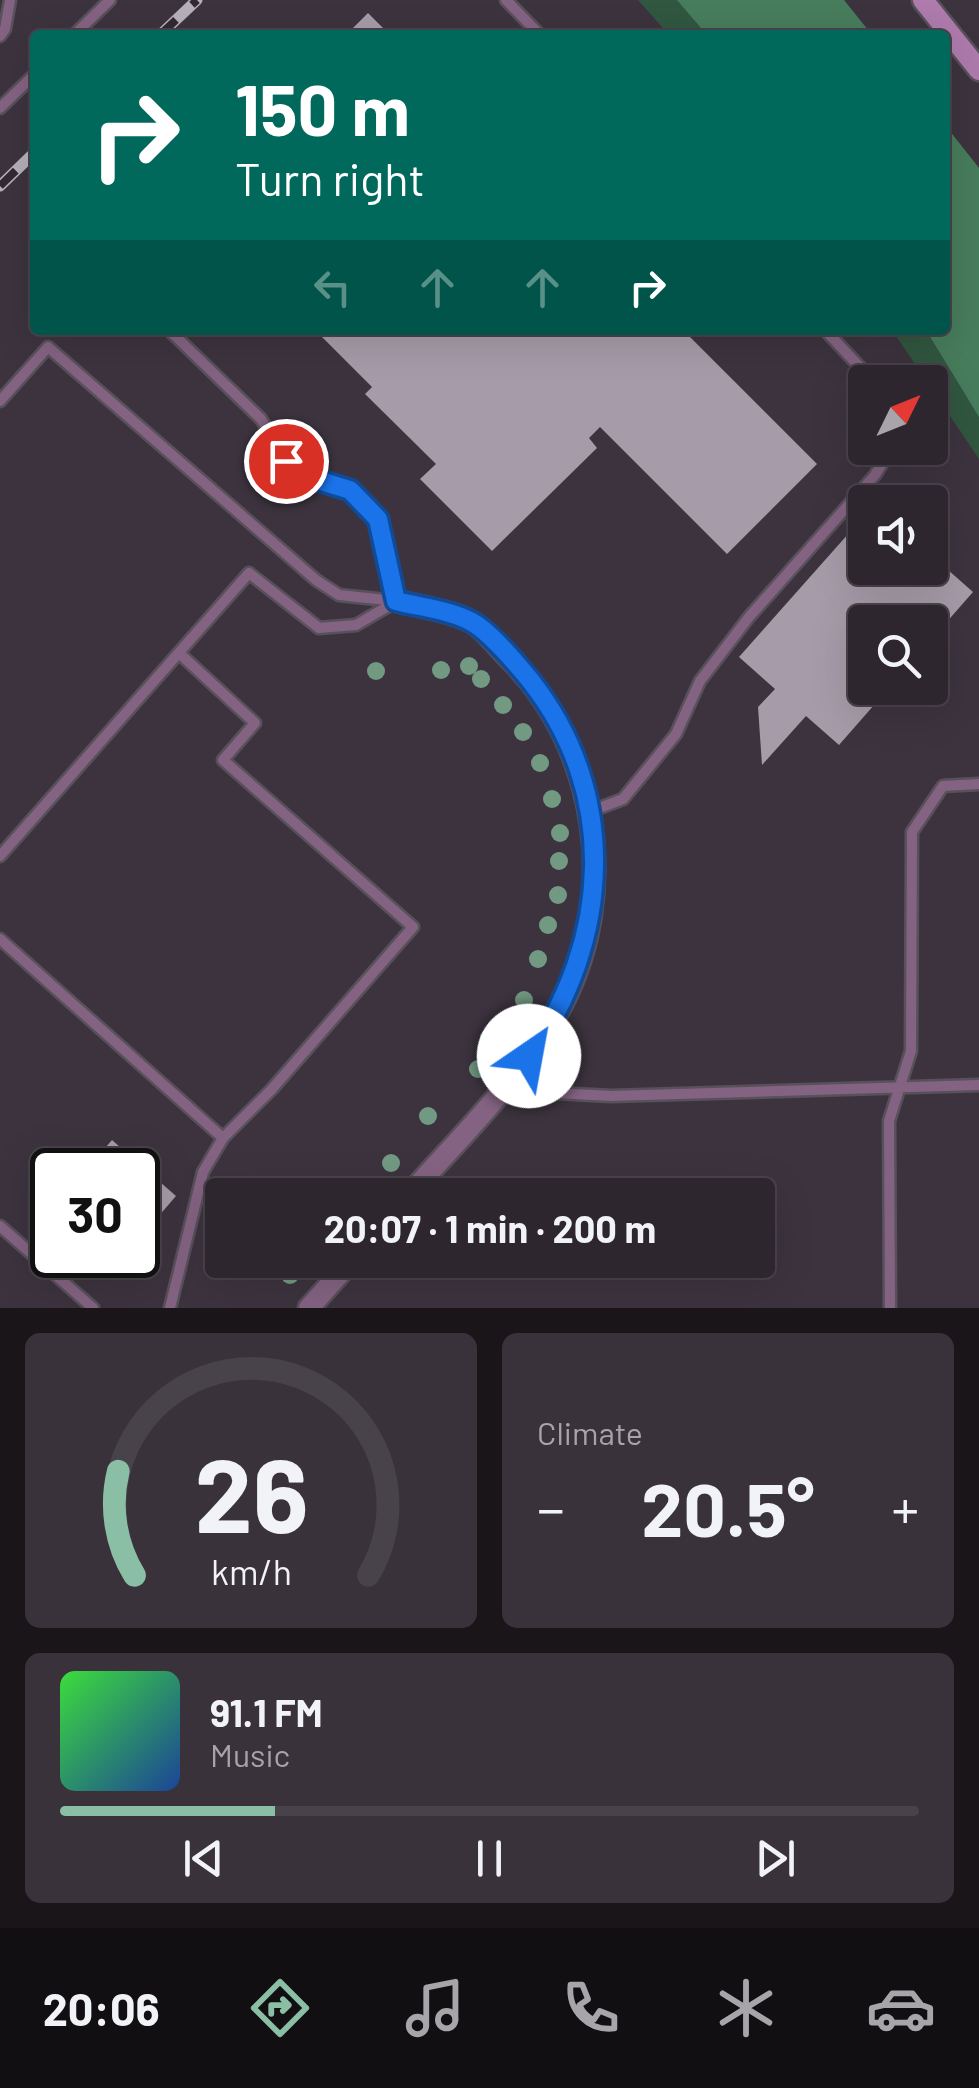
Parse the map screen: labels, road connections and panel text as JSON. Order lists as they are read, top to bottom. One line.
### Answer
{"north":"top right","page":{"turn":["150 m","Turn right"],"limit":"30","trip":"20:07 · 1 min · 200 m","tile":"Climate","heat":["−","20.5°","+"],"song":["91.1 FM","Music"],"tabs":"20:06","gauge":["26","km/h"]}}
